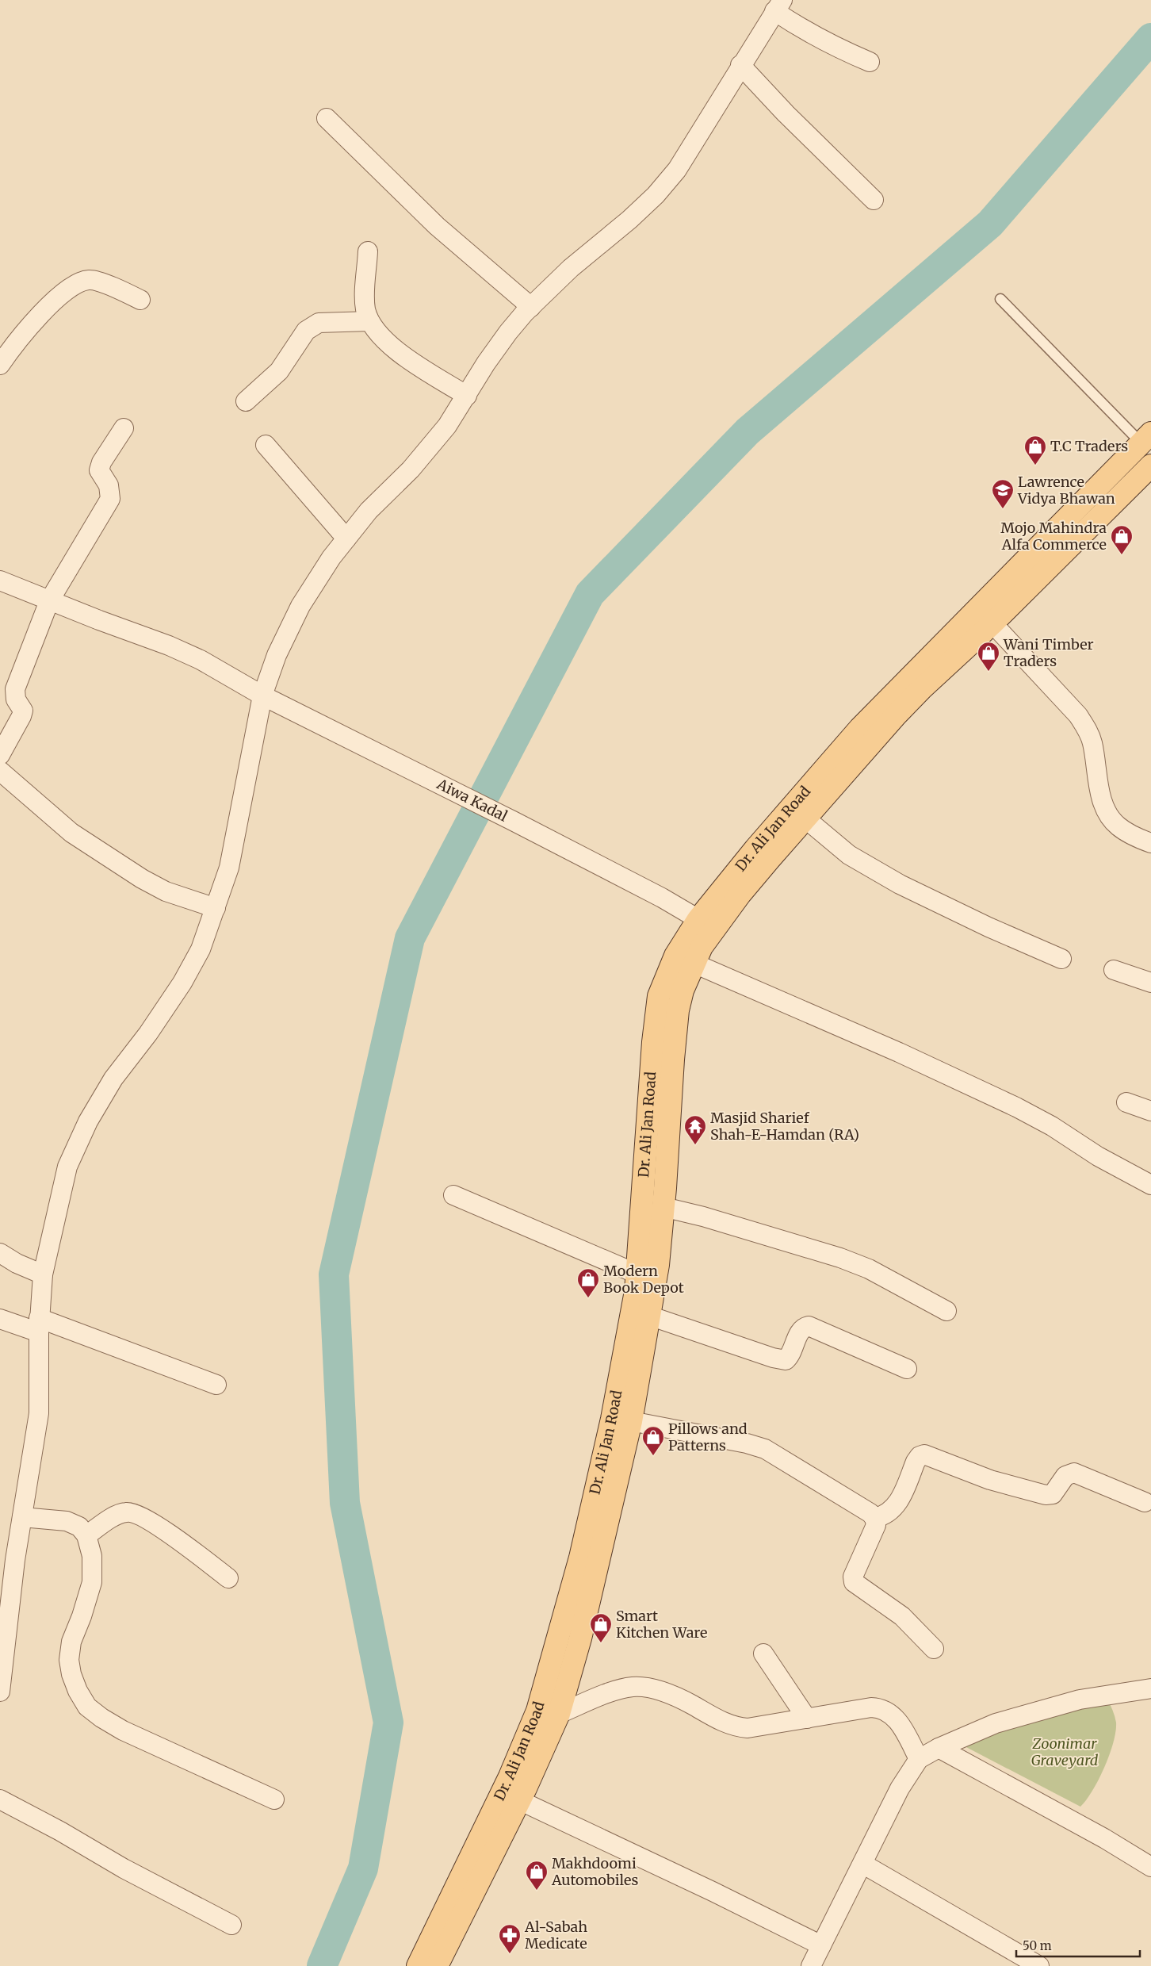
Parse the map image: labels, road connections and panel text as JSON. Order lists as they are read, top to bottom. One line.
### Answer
{"streets":{"main road":["Dr. Ali Jan Road"],"street":["Aiwa Kadal"]},"crossings":[["Aiwa Kadal","Dr. Ali Jan Road"]],"parks":["Zoonimar Graveyard"],"places":{"shop":["T.C Traders","Mojo Mahindra Alfa Commerce","Wani Timber Traders","Modern Book Depot","Pillows and Patterns","Smart Kitchen Ware","Makhdoomi Automobiles"],"school or university":["Lawrence Vidya Bhawan"],"temple":["Masjid Sharief Shah-E-Hamdan (RA)"],"pharmacy":["Al-Sabah Medicate"]},"scale_bar":"50 m"}
